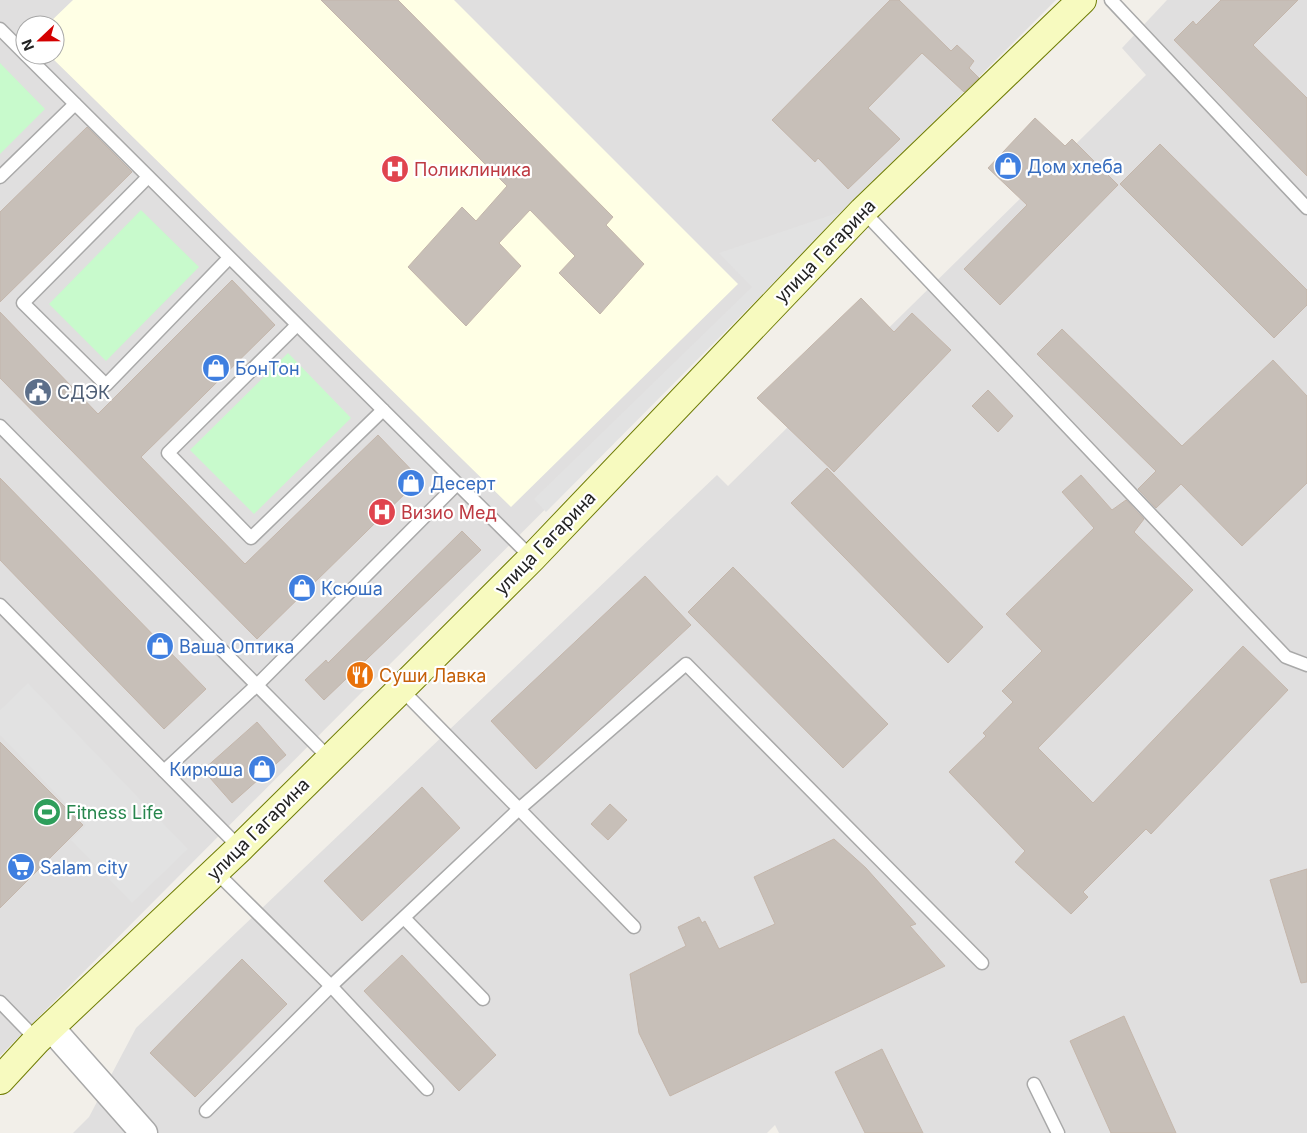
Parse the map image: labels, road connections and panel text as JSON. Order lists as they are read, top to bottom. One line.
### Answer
{"streets":{"street":["улица Гагарина"]},"places":{"shop":["Дом хлеба","БонТон","Десерт","Ксюша","Ваша Оптика","Кирюша"],"hospital":["Поликлиника","Визио Мед"],"public building":["СДЭК"],"restaurant":["Суши Лавка"],"sports":["Fitness Life"],"supermarket":["Salam city"]},"north":"left"}
